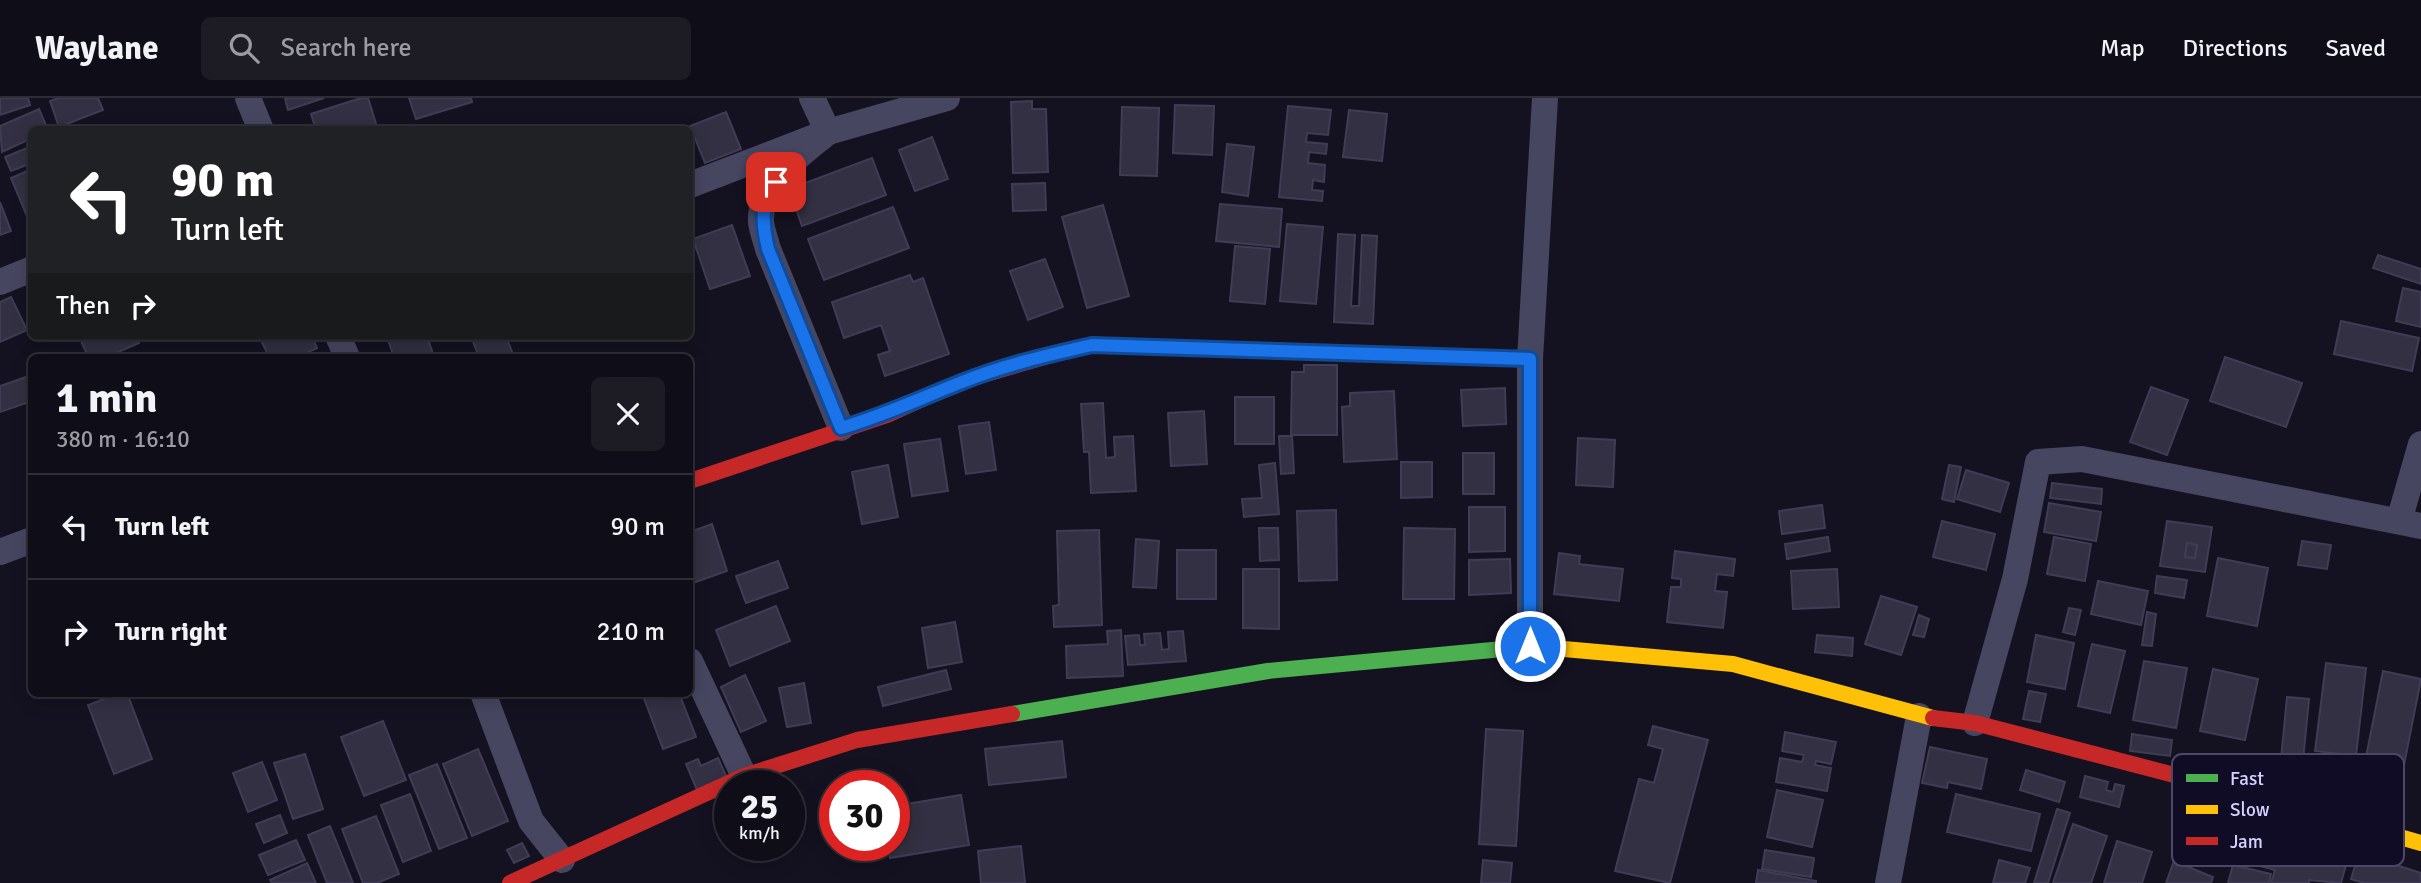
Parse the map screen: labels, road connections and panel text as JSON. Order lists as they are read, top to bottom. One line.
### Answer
{"legend":["Fast","Slow","Jam"],"page":{"header":"Waylane","search":"Search here","nav":["Map","Directions","Saved"],"turn":["90 m","Turn left"],"then":"Then","heading":["1 min","380 m · 16:10"],"list":[{"name":"Turn left","value":"90 m"},{"name":"Turn right","value":"210 m"}],"speed":"25 km/h","limit":"30"}}
